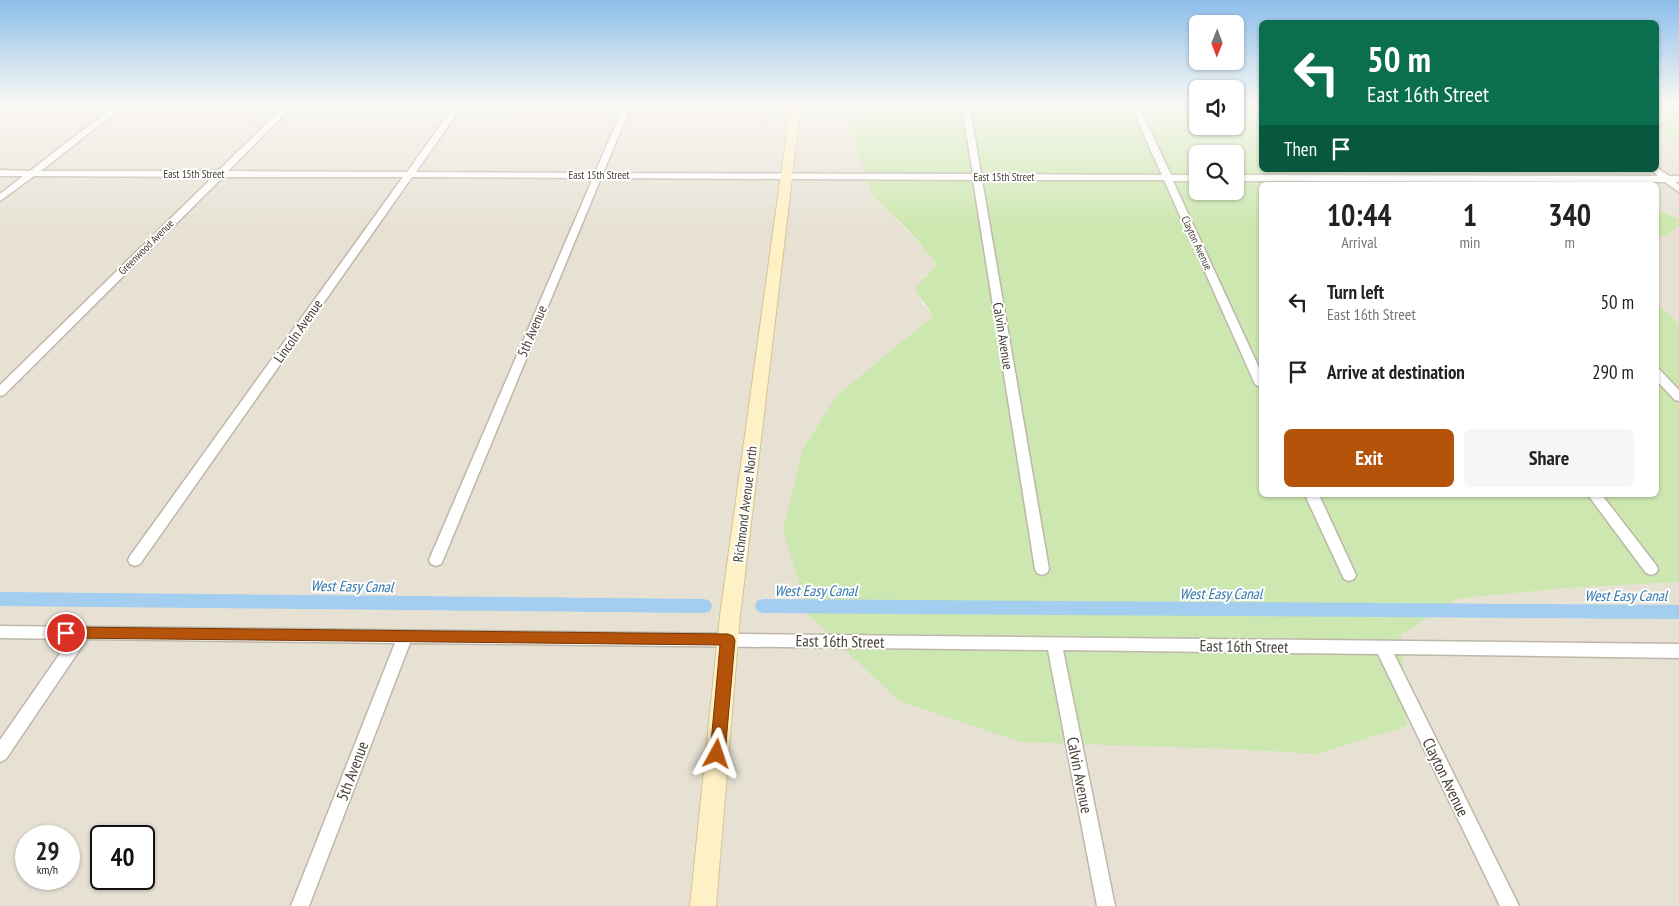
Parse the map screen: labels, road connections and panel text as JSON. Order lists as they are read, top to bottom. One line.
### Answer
{"streets":{"street":["East 15th Street","Clayton Avenue","Greenwood Avenue","Lincoln Avenue","5th Avenue","Calvin Avenue","Richmond Avenue North","East 16th Street"]},"crossings":[["East 15th Street","Clayton Avenue"],["East 15th Street","Greenwood Avenue"],["East 15th Street","Lincoln Avenue"],["East 15th Street","5th Avenue"],["East 15th Street","Calvin Avenue"],["East 15th Street","Richmond Avenue North"],["Clayton Avenue","East 16th Street"],["5th Avenue","East 16th Street"],["Calvin Avenue","East 16th Street"],["Richmond Avenue North","East 16th Street"]],"water":["West Easy Canal"],"north":"bottom","page":{"turn":["50 m","East 16th Street"],"then":"Then","eta":["10:44","Arrival","1","min","340","m"],"list":[{"name":"Turn left","note":"East 16th Street","value":"50 m"},{"name":"Arrive at destination","value":"290 m"}],"buttons":["Exit","Share"],"speed":"29 km/h","limit":"40"}}
